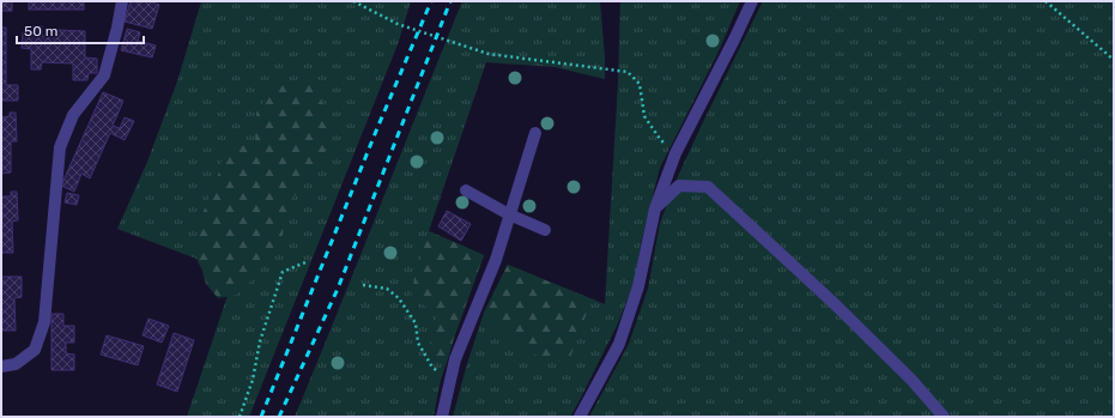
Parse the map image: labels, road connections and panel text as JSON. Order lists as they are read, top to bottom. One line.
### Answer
{"scale_bar":"50 m"}
